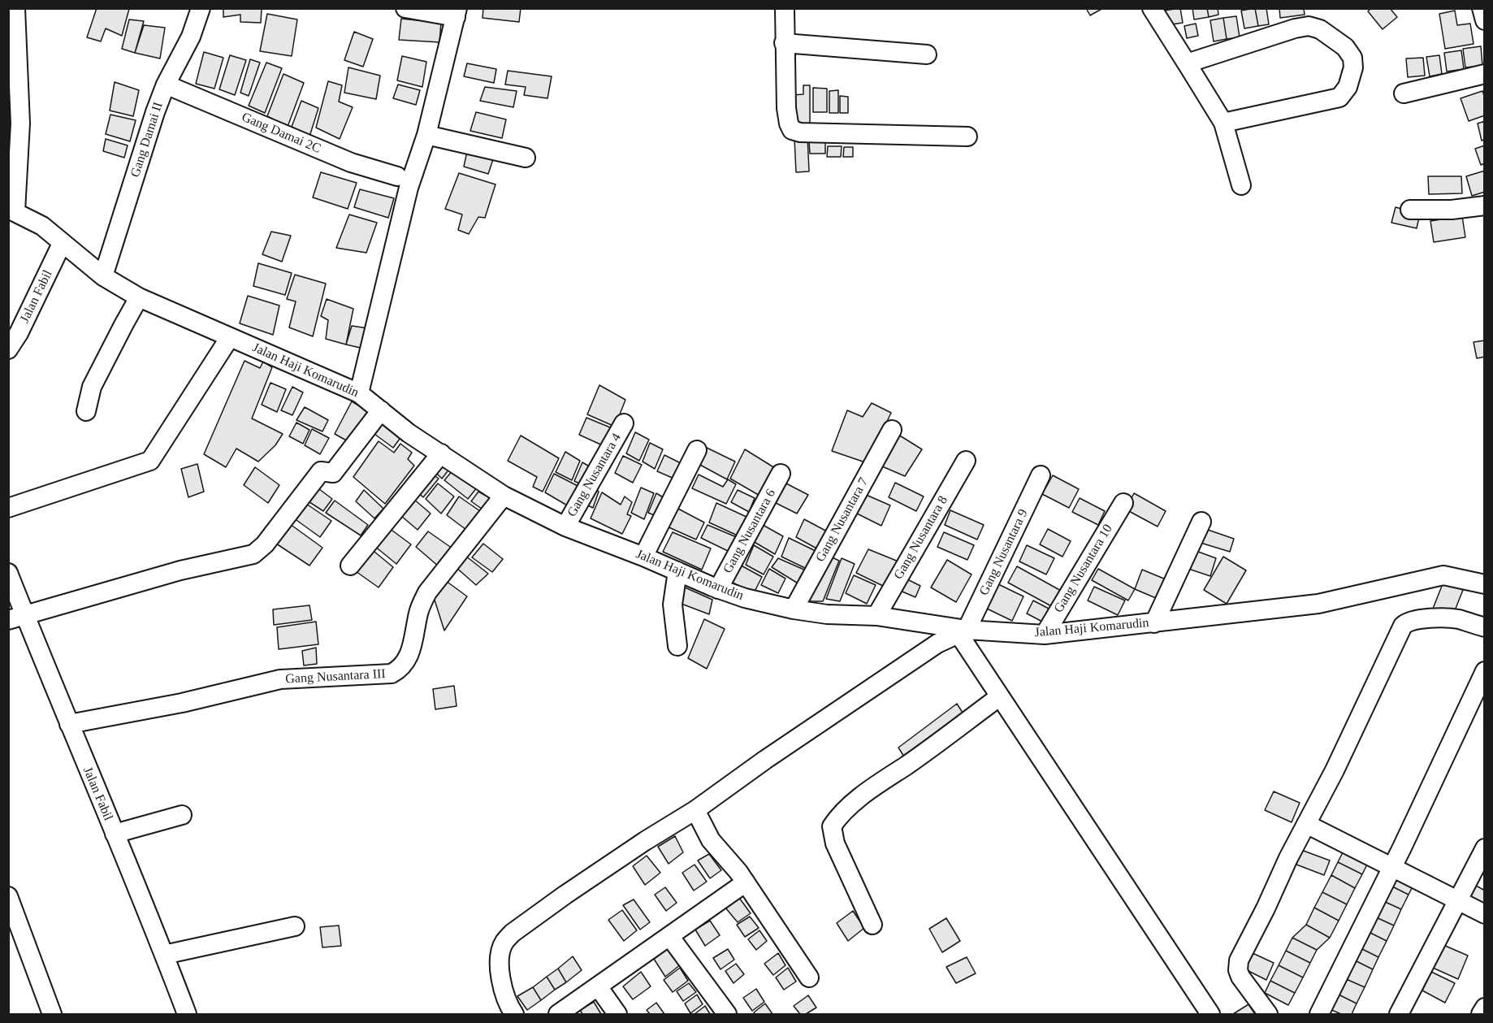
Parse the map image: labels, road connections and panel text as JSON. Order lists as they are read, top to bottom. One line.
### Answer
{"streets":{"street":["Gang Damai 2C","Gang Damai II","Jalan Fabil","Jalan Haji Komarudin","Gang Nusantara 4","Gang Nusantara 7","Gang Nusantara 6","Gang Nusantara 8","Gang Nusantara 9","Gang Nusantara 10","Gang Nusantara III"]},"crossings":[["Gang Damai 2C","Gang Damai II"],["Gang Damai II","Jalan Haji Komarudin"],["Jalan Fabil","Jalan Haji Komarudin"],["Jalan Fabil","Gang Nusantara III"],["Jalan Haji Komarudin","Gang Nusantara 4"],["Jalan Haji Komarudin","Gang Nusantara 7"],["Jalan Haji Komarudin","Gang Nusantara 6"],["Jalan Haji Komarudin","Gang Nusantara 8"],["Jalan Haji Komarudin","Gang Nusantara 9"],["Jalan Haji Komarudin","Gang Nusantara 10"],["Jalan Haji Komarudin","Gang Nusantara III"]]}
